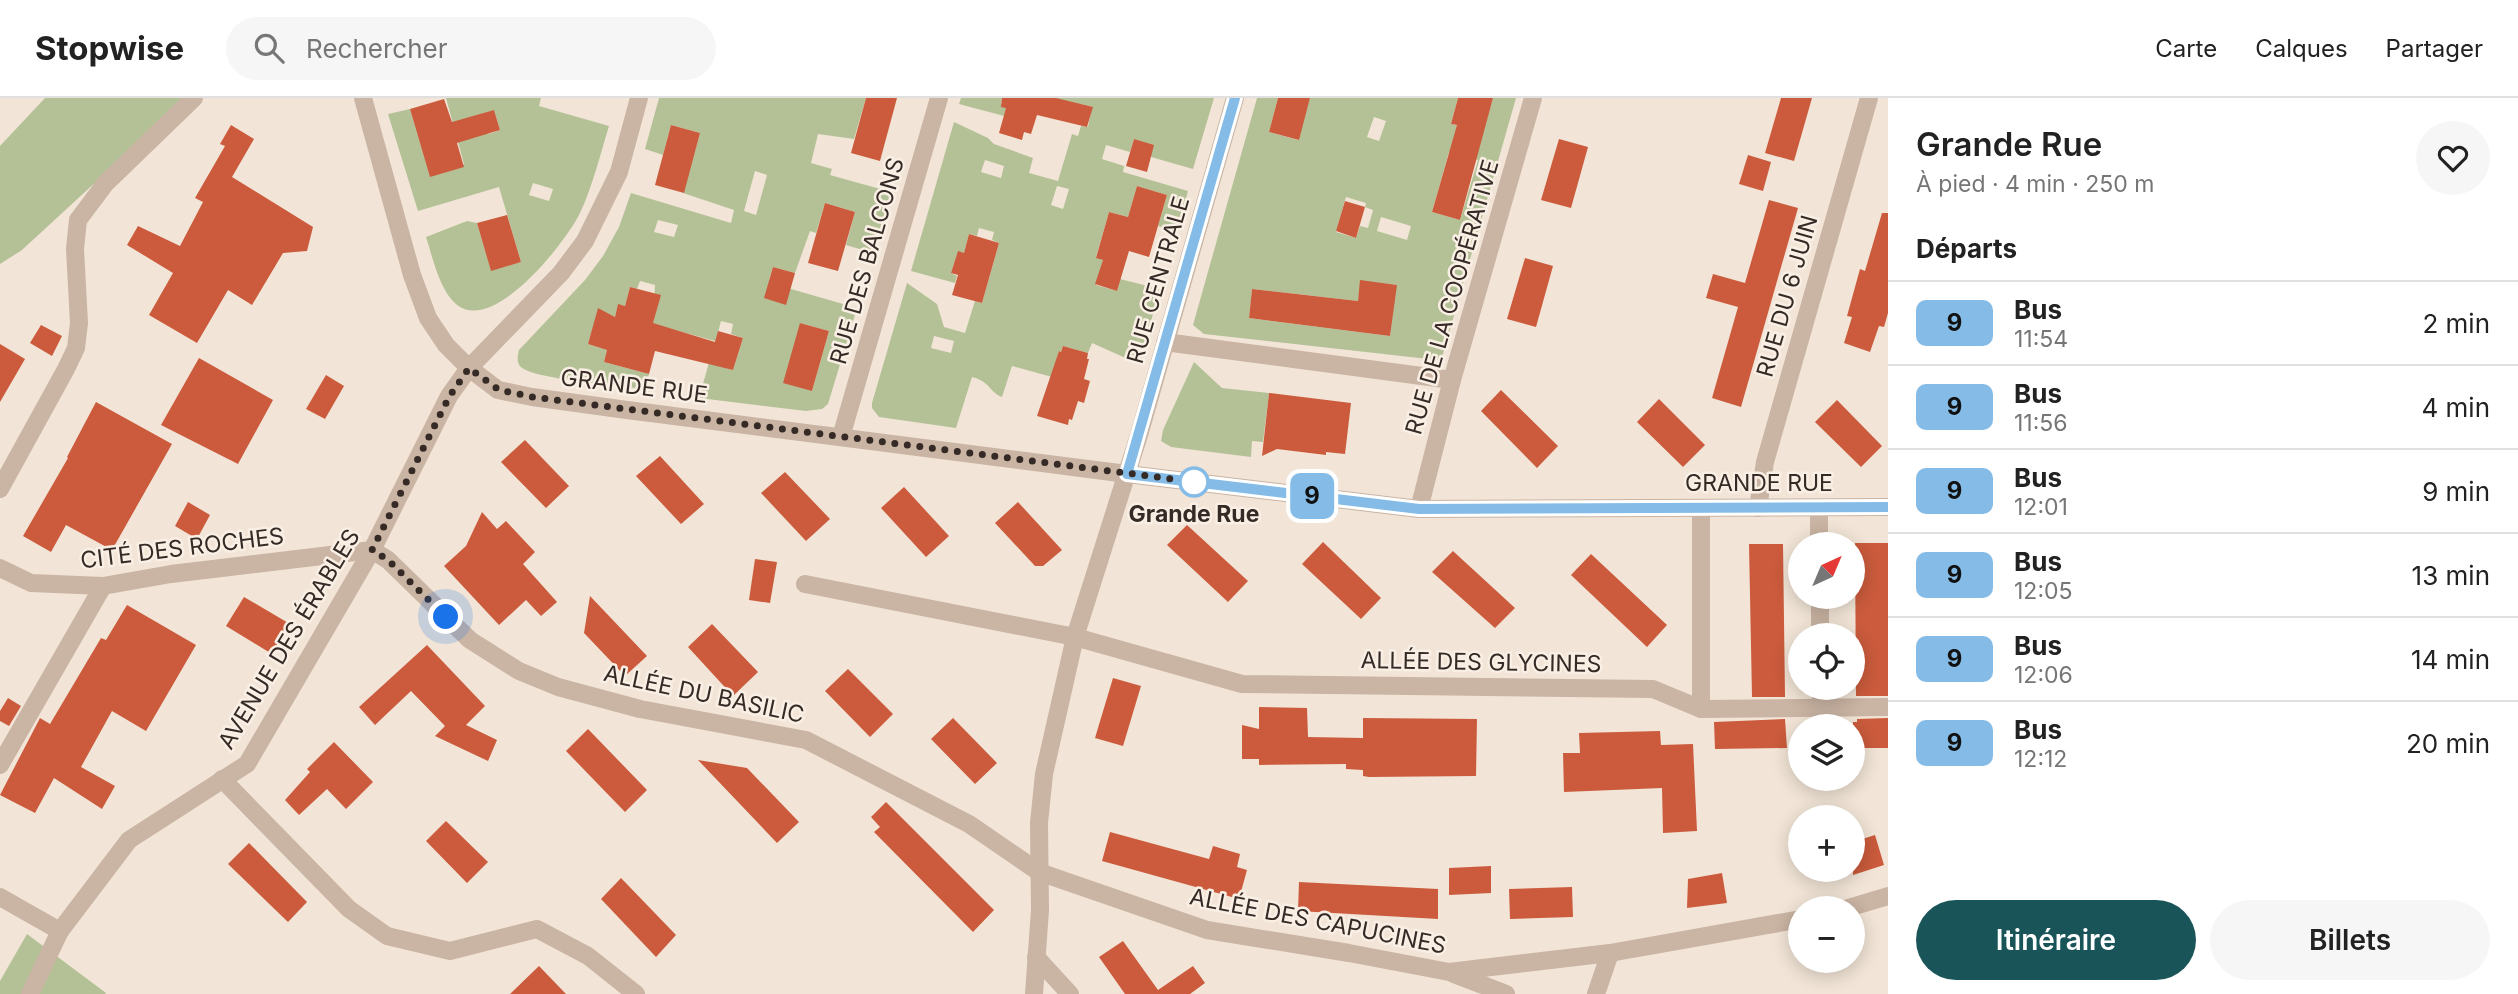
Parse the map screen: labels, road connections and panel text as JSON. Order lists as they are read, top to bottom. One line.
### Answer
{"streets":{"street":["RUE DES BALCONS","RUE CENTRALE","RUE DU 6 JUIN","RUE DE LA COOPÉRATIVE","GRANDE RUE","CITÉ DES ROCHES","AVENUE DES ÉRABLES","ALLÉE DES GLYCINES","ALLÉE DU BASILIC","ALLÉE DES CAPUCINES"]},"crossings":[["RUE DES BALCONS","GRANDE RUE"],["RUE CENTRALE","GRANDE RUE"],["RUE CENTRALE","ALLÉE DES GLYCINES"],["RUE CENTRALE","ALLÉE DU BASILIC"],["RUE CENTRALE","ALLÉE DES CAPUCINES"],["RUE DU 6 JUIN","GRANDE RUE"],["RUE DE LA COOPÉRATIVE","GRANDE RUE"],["GRANDE RUE","AVENUE DES ÉRABLES"],["CITÉ DES ROCHES","AVENUE DES ÉRABLES"],["CITÉ DES ROCHES","ALLÉE DU BASILIC"],["AVENUE DES ÉRABLES","ALLÉE DU BASILIC"],["ALLÉE DU BASILIC","ALLÉE DES CAPUCINES"]],"places":["Grande Rue"],"lines":["bus line 9"],"north":"top right","page":{"header":"Stopwise","search":"Rechercher","nav":["Carte","Calques","Partager"],"on_map":"9","heading":[["Grande Rue","À pied · 4 min · 250 m"],"Départs"],"list":[{"mark":"9","name":"Bus","note":"11:54","value":"2 min"},{"mark":"9","name":"Bus","note":"11:56","value":"4 min"},{"mark":"9","name":"Bus","note":"12:01","value":"9 min"},{"mark":"9","name":"Bus","note":"12:05","value":"13 min"},{"mark":"9","name":"Bus","note":"12:06","value":"14 min"},{"mark":"9","name":"Bus","note":"12:12","value":"20 min"}],"map_buttons":["+","−"],"buttons":["Itinéraire","Billets"]}}
